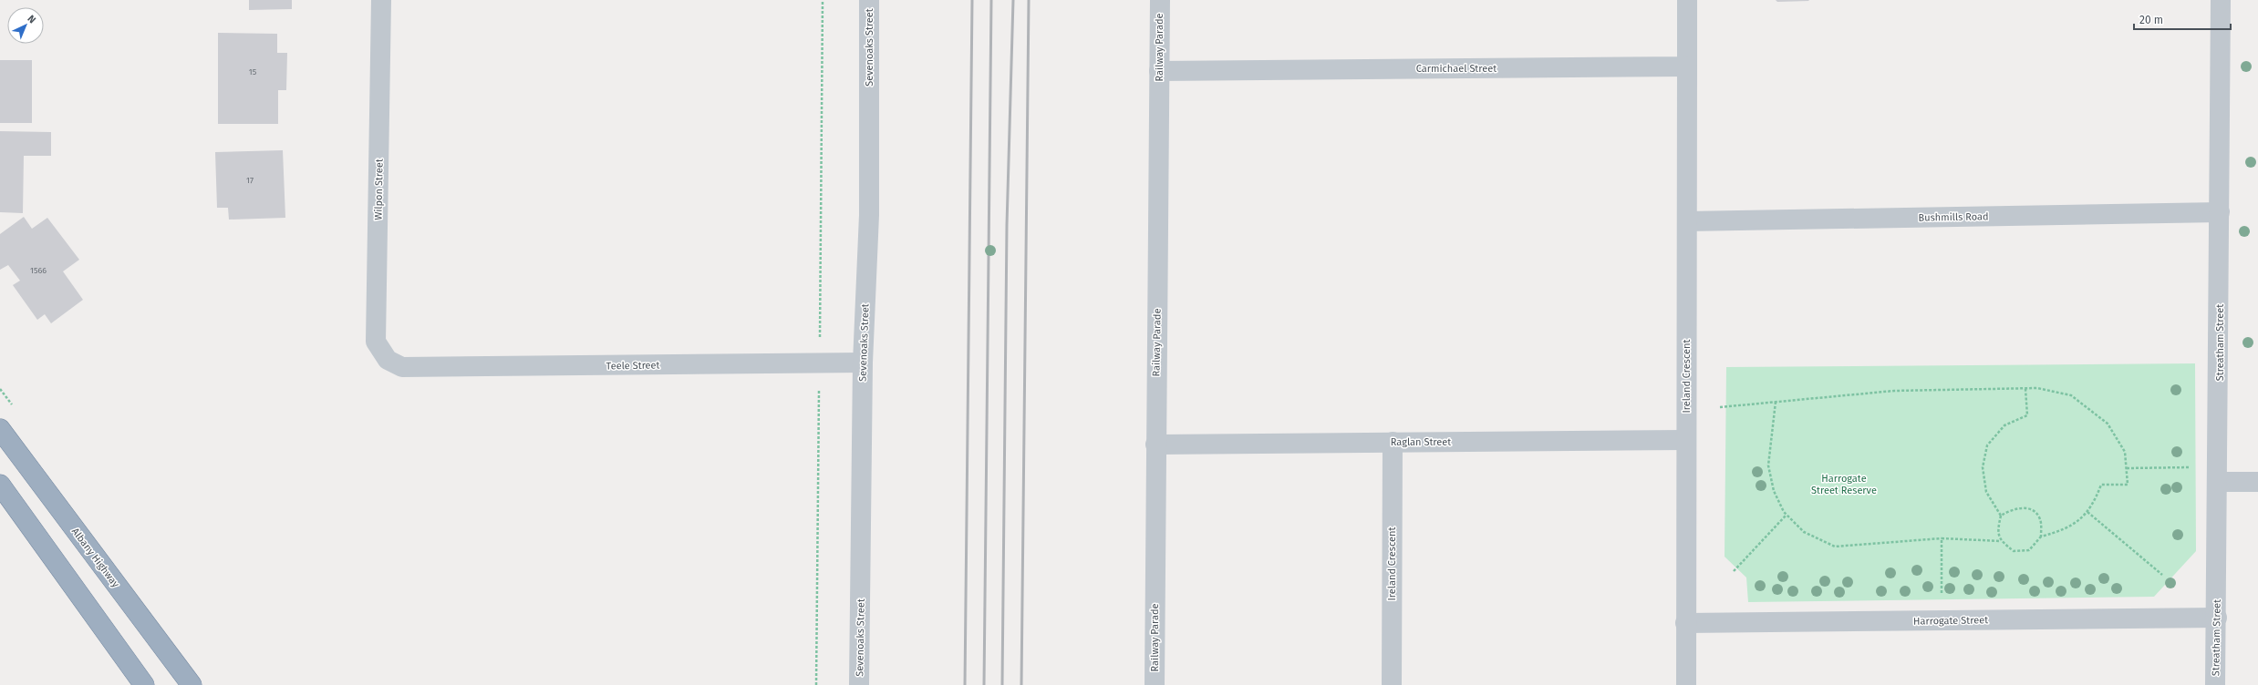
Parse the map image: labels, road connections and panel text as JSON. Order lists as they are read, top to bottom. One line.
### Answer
{"streets":{"highway":["Albany Highway"],"street":["Sevenoaks Street","Railway Parade","Carmichael Street","Wilpon Street","Bushmills Road","Streatham Street","Teele Street","Ireland Crescent","Raglan Street","Harrogate Street"]},"crossings":[["Sevenoaks Street","Teele Street"],["Railway Parade","Carmichael Street"],["Railway Parade","Raglan Street"],["Carmichael Street","Ireland Crescent"],["Wilpon Street","Teele Street"],["Bushmills Road","Streatham Street"],["Bushmills Road","Ireland Crescent"],["Streatham Street","Harrogate Street"],["Ireland Crescent","Raglan Street"],["Ireland Crescent","Harrogate Street"]],"parks":["Harrogate Street Reserve"],"house_numbers":["15","17","1566"],"scale_bar":"20 m","north":"top right"}
